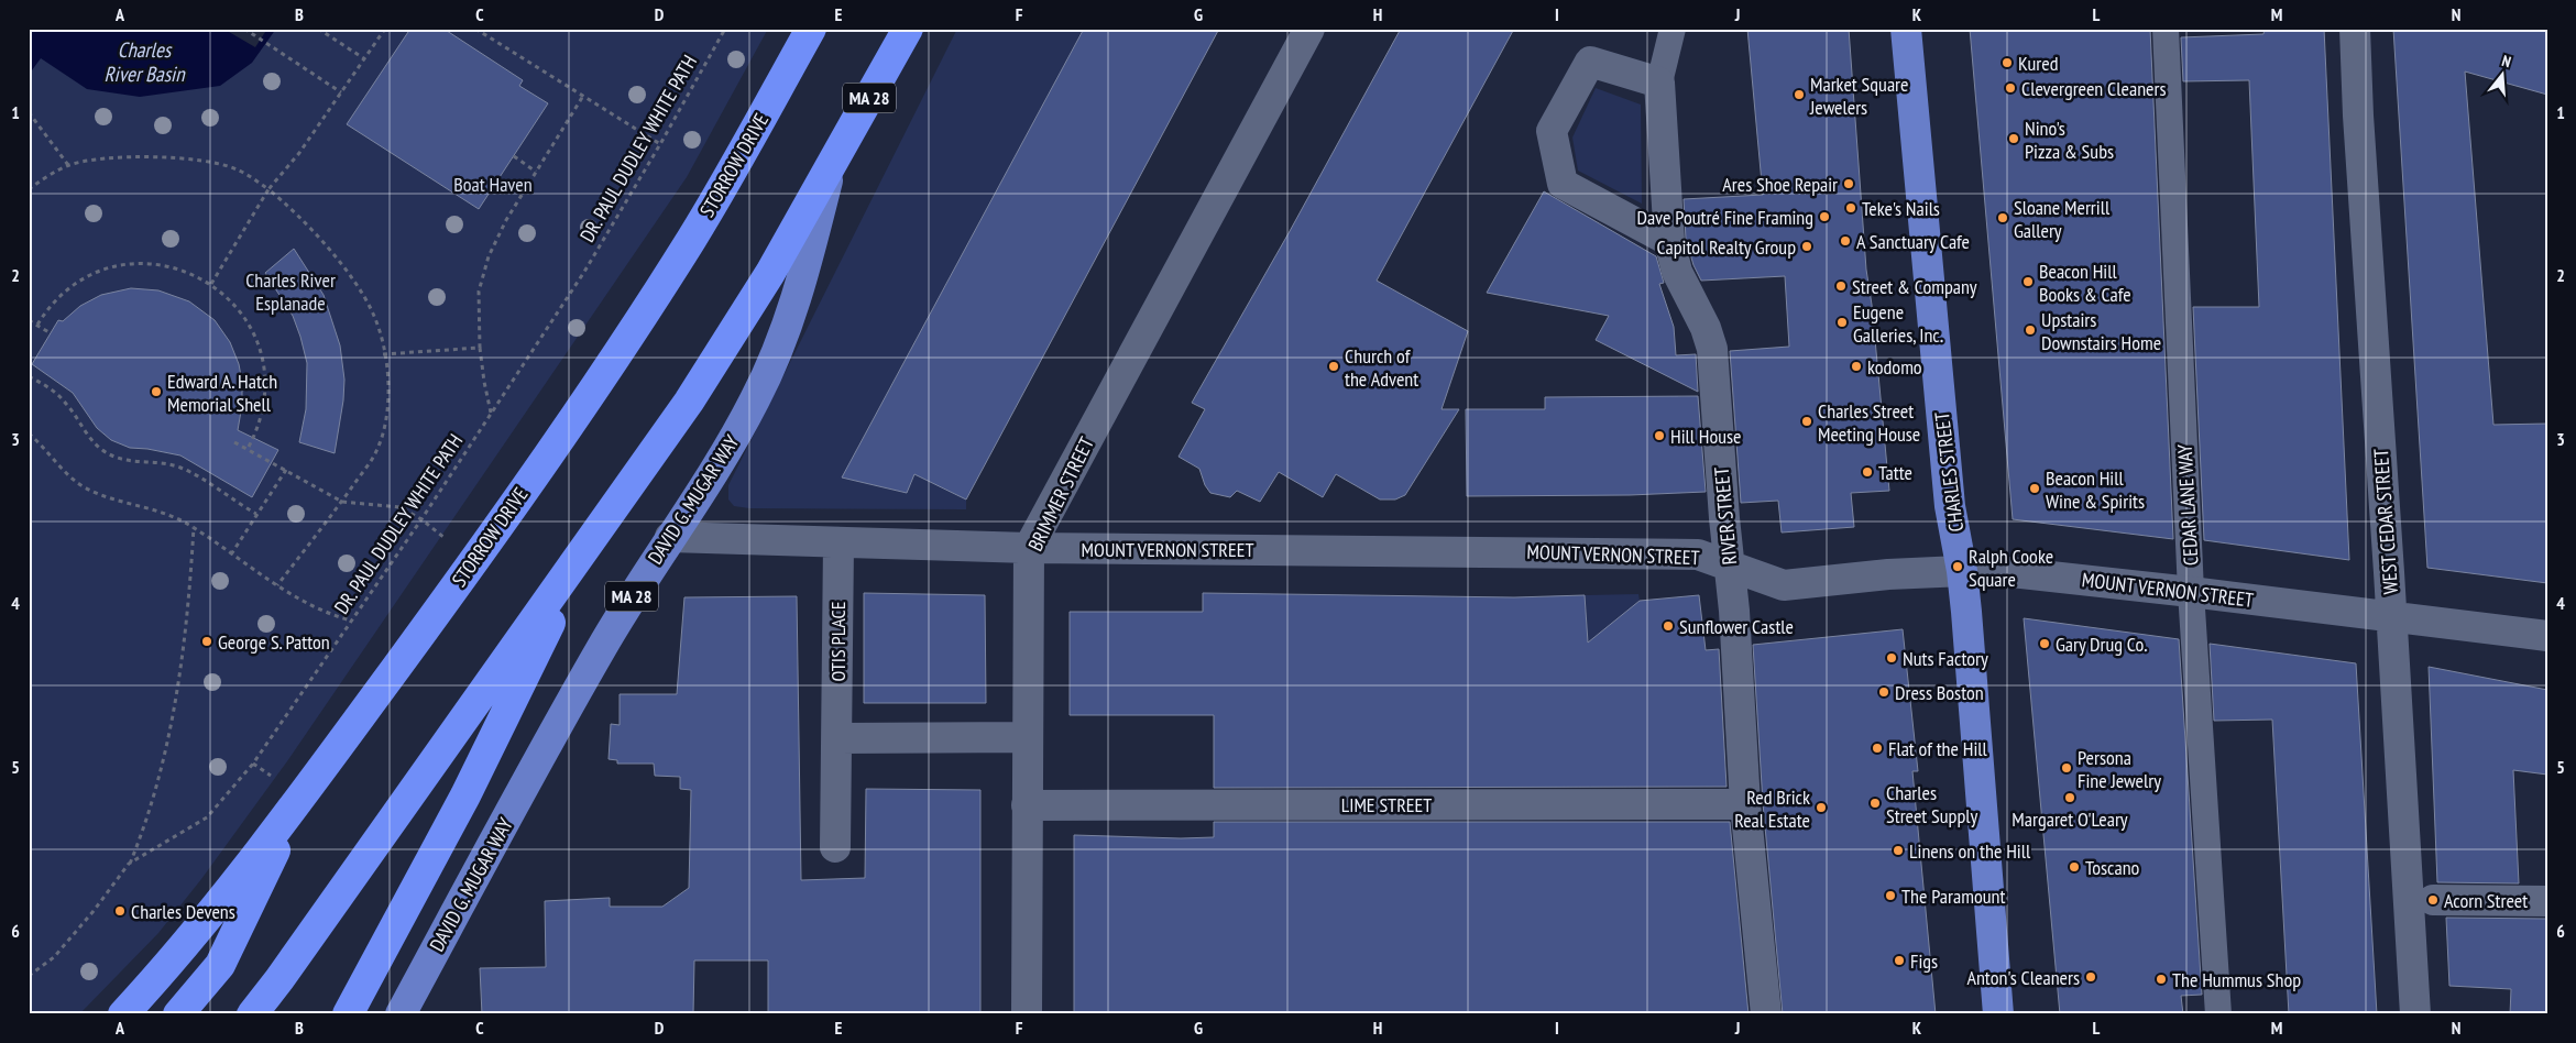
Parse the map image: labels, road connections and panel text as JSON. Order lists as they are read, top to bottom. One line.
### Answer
{"streets":{"highway":["MA 28","STORROW DRIVE"],"main road":["CHARLES STREET","DAVID G. MUGAR WAY"],"street":["BRIMMER STREET","RIVER STREET","WEST CEDAR STREET","MOUNT VERNON STREET","OTIS PLACE","LIME STREET"],"lane":["CEDAR LANE WAY"],"path":["DR. PAUL DUDLEY WHITE PATH"]},"crossings":[["MA 28","DAVID G. MUGAR WAY"],["CHARLES STREET","MOUNT VERNON STREET"],["BRIMMER STREET","MOUNT VERNON STREET"],["BRIMMER STREET","LIME STREET"],["DAVID G. MUGAR WAY","MOUNT VERNON STREET"],["CEDAR LANE WAY","MOUNT VERNON STREET"],["RIVER STREET","MOUNT VERNON STREET"],["RIVER STREET","LIME STREET"],["WEST CEDAR STREET","MOUNT VERNON STREET"],["MOUNT VERNON STREET","OTIS PLACE"]],"water":["Charles River Basin"],"parks":["Boat Haven","Charles River Esplanade"],"places":["Kured","Clevergreen Cleaners","Market Square Jewelers","Nino's Pizza & Subs","Ares Shoe Repair","Teke's Nails","Dave Poutré Fine Framing","Sloane Merrill Gallery","A Sanctuary Cafe","Capitol Realty Group","Beacon Hill Books & Cafe","Street & Company","Eugene Galleries, Inc.","Upstairs Downstairs Home","Church of the Advent","kodomo","Edward A. Hatch Memorial Shell","Charles Street Meeting House","Hill House","Tatte","Beacon Hill Wine & Spirits","Ralph Cooke Square","Sunflower Castle","George S. Patton","Gary Drug Co.","Nuts Factory","Dress Boston","Flat of the Hill","Persona Fine Jewelry","Margaret O'Leary","Charles Street Supply","Red Brick Real Estate","Linens on the Hill","Toscano","The Paramount","Acorn Street","Charles Devens","Figs","Anton's Cleaners","The Hummus Shop"],"north":"top","grid":{"columns":["A","B","C","D","E","F","G","H","I","J","K","L","M","N"],"rows":["1","2","3","4","5","6"]}}
